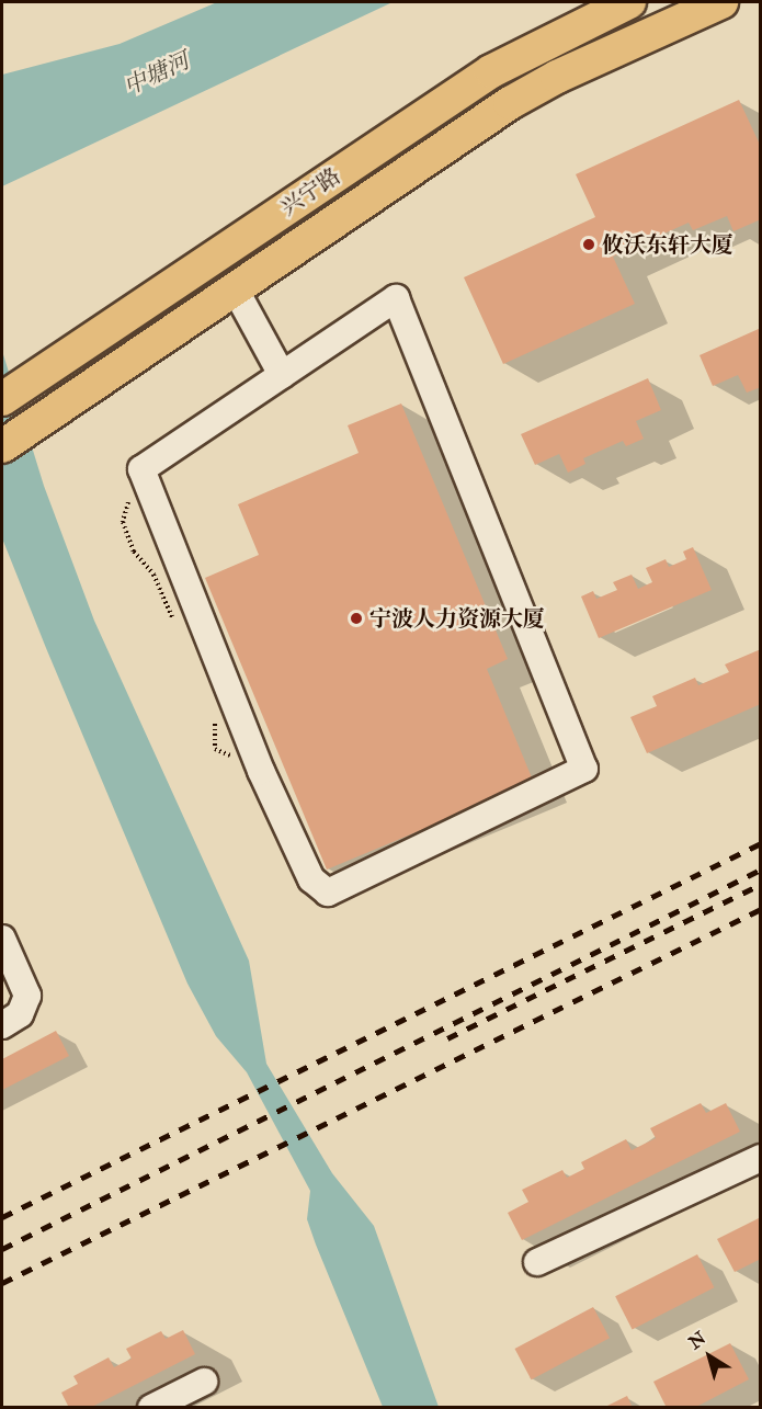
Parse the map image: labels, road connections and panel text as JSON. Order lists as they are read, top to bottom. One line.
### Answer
{"streets":{"main road":["兴宁路"]},"water":["中塘河"],"places":["攸沃东轩大厦","宁波人力资源大厦"],"north":"top left"}
